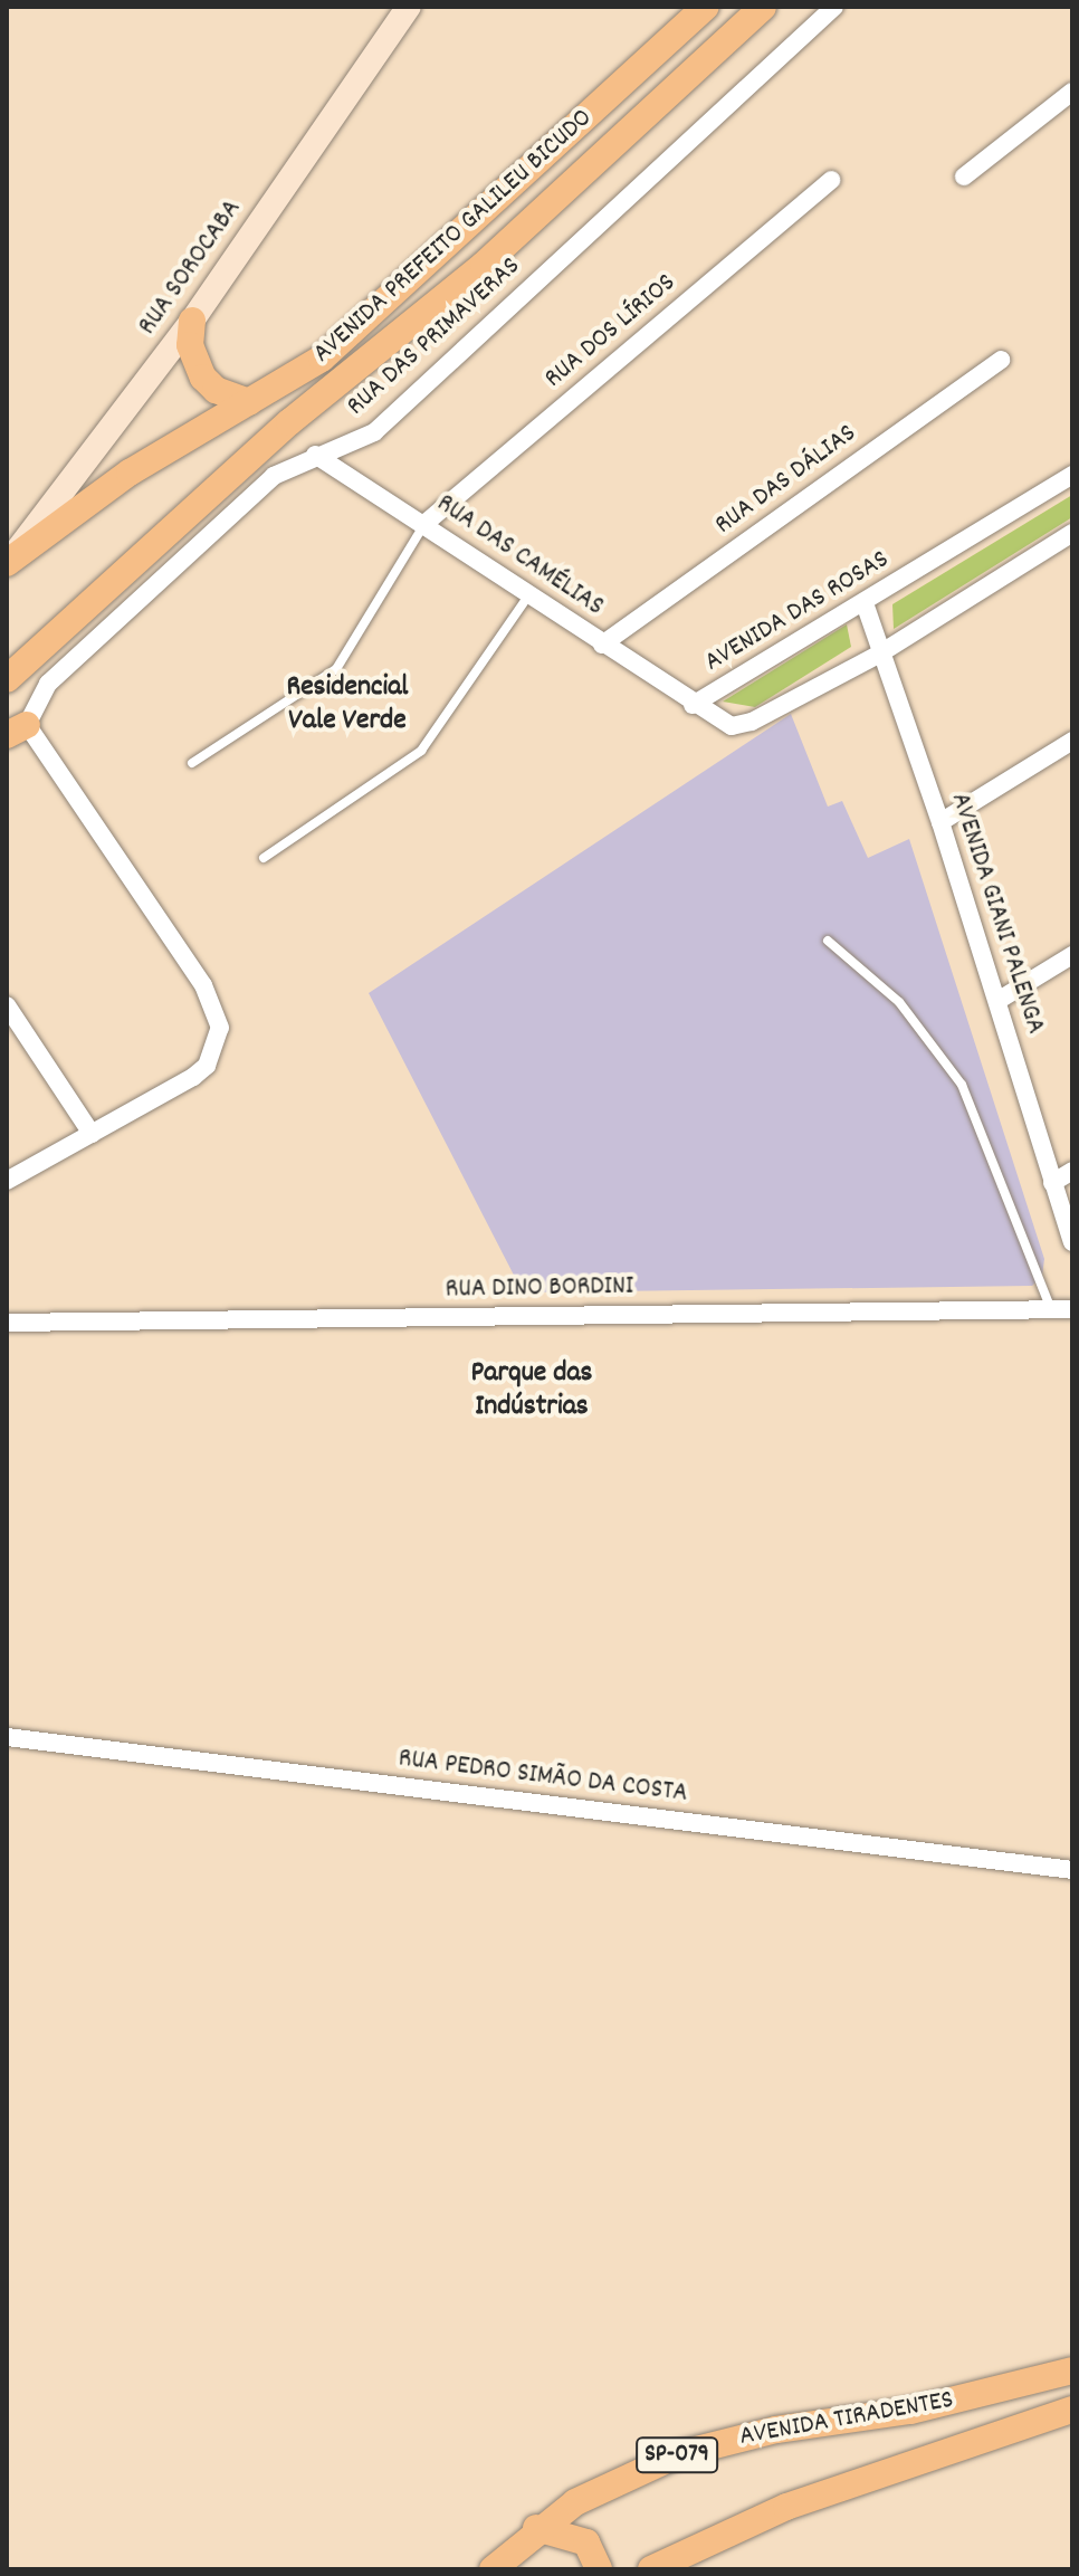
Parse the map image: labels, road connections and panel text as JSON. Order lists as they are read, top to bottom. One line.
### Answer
{"streets":{"main road":["AVENIDA PREFEITO GALILEU BICUDO","RUA SOROCABA","AVENIDA TIRADENTES","SP-079"],"street":["RUA DOS LÍRIOS","RUA DAS PRIMAVERAS","RUA DAS DÁLIAS","RUA DAS CAMÉLIAS","AVENIDA DAS ROSAS","AVENIDA GIANI PALENGA","RUA DINO BORDINI","RUA PEDRO SIMÃO DA COSTA"]},"crossings":[["AVENIDA PREFEITO GALILEU BICUDO","RUA SOROCABA"],["RUA DOS LÍRIOS","RUA DAS CAMÉLIAS"],["RUA DAS PRIMAVERAS","RUA DAS CAMÉLIAS"],["RUA DAS DÁLIAS","RUA DAS CAMÉLIAS"],["RUA DAS CAMÉLIAS","AVENIDA DAS ROSAS"],["AVENIDA DAS ROSAS","AVENIDA GIANI PALENGA"]],"districts":["Residencial Vale Verde","Parque das Indústrias"]}
